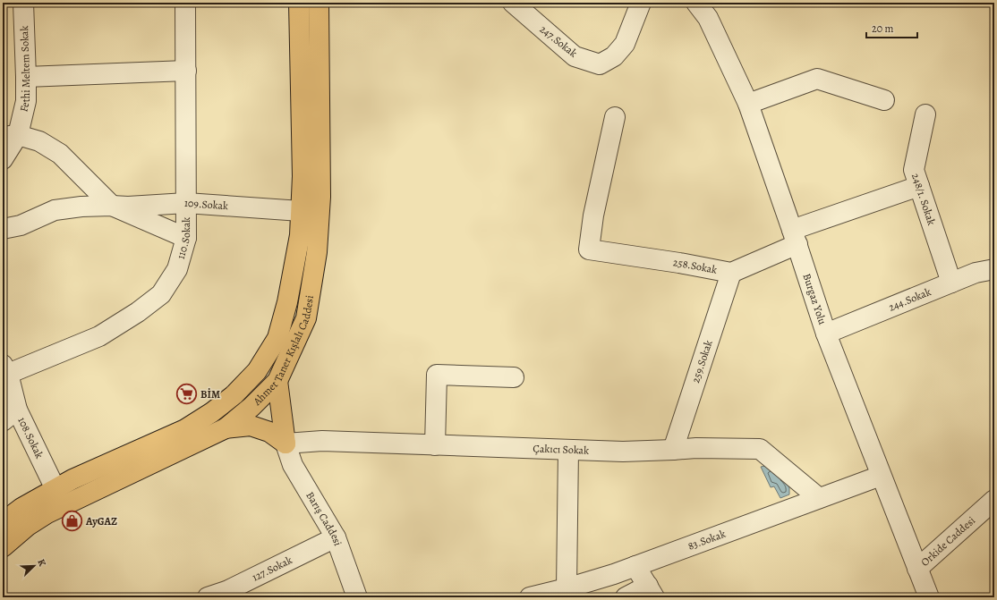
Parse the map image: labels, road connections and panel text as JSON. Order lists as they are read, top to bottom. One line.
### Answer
{"streets":{"main road":["Ahmet Taner Kışlalı Caddesi"],"street":["247.Sokak","Fethi Meltem Sokak","248/1. Sokak","109.Sokak","110.Sokak","258.Sokak","Burgaz Yolu","244.Sokak","259.Sokak","108.Sokak","Çakıcı Sokak","Barış Caddesi","83.Sokak","Orkide Caddesi","127.Sokak"]},"crossings":[["Fethi Meltem Sokak","109.Sokak"],["248/1. Sokak","258.Sokak"],["248/1. Sokak","244.Sokak"],["109.Sokak","110.Sokak"],["109.Sokak","Ahmet Taner Kışlalı Caddesi"],["110.Sokak","108.Sokak"],["258.Sokak","Burgaz Yolu"],["258.Sokak","259.Sokak"],["Burgaz Yolu","244.Sokak"],["Burgaz Yolu","83.Sokak"],["Burgaz Yolu","Orkide Caddesi"],["Ahmet Taner Kışlalı Caddesi","108.Sokak"],["259.Sokak","Çakıcı Sokak"],["Çakıcı Sokak","Barış Caddesi"],["Çakıcı Sokak","83.Sokak"],["Barış Caddesi","127.Sokak"]],"places":{"supermarket":["BİM"],"shop":["AyGAZ"]},"scale_bar":"20 m","north":"top right"}
